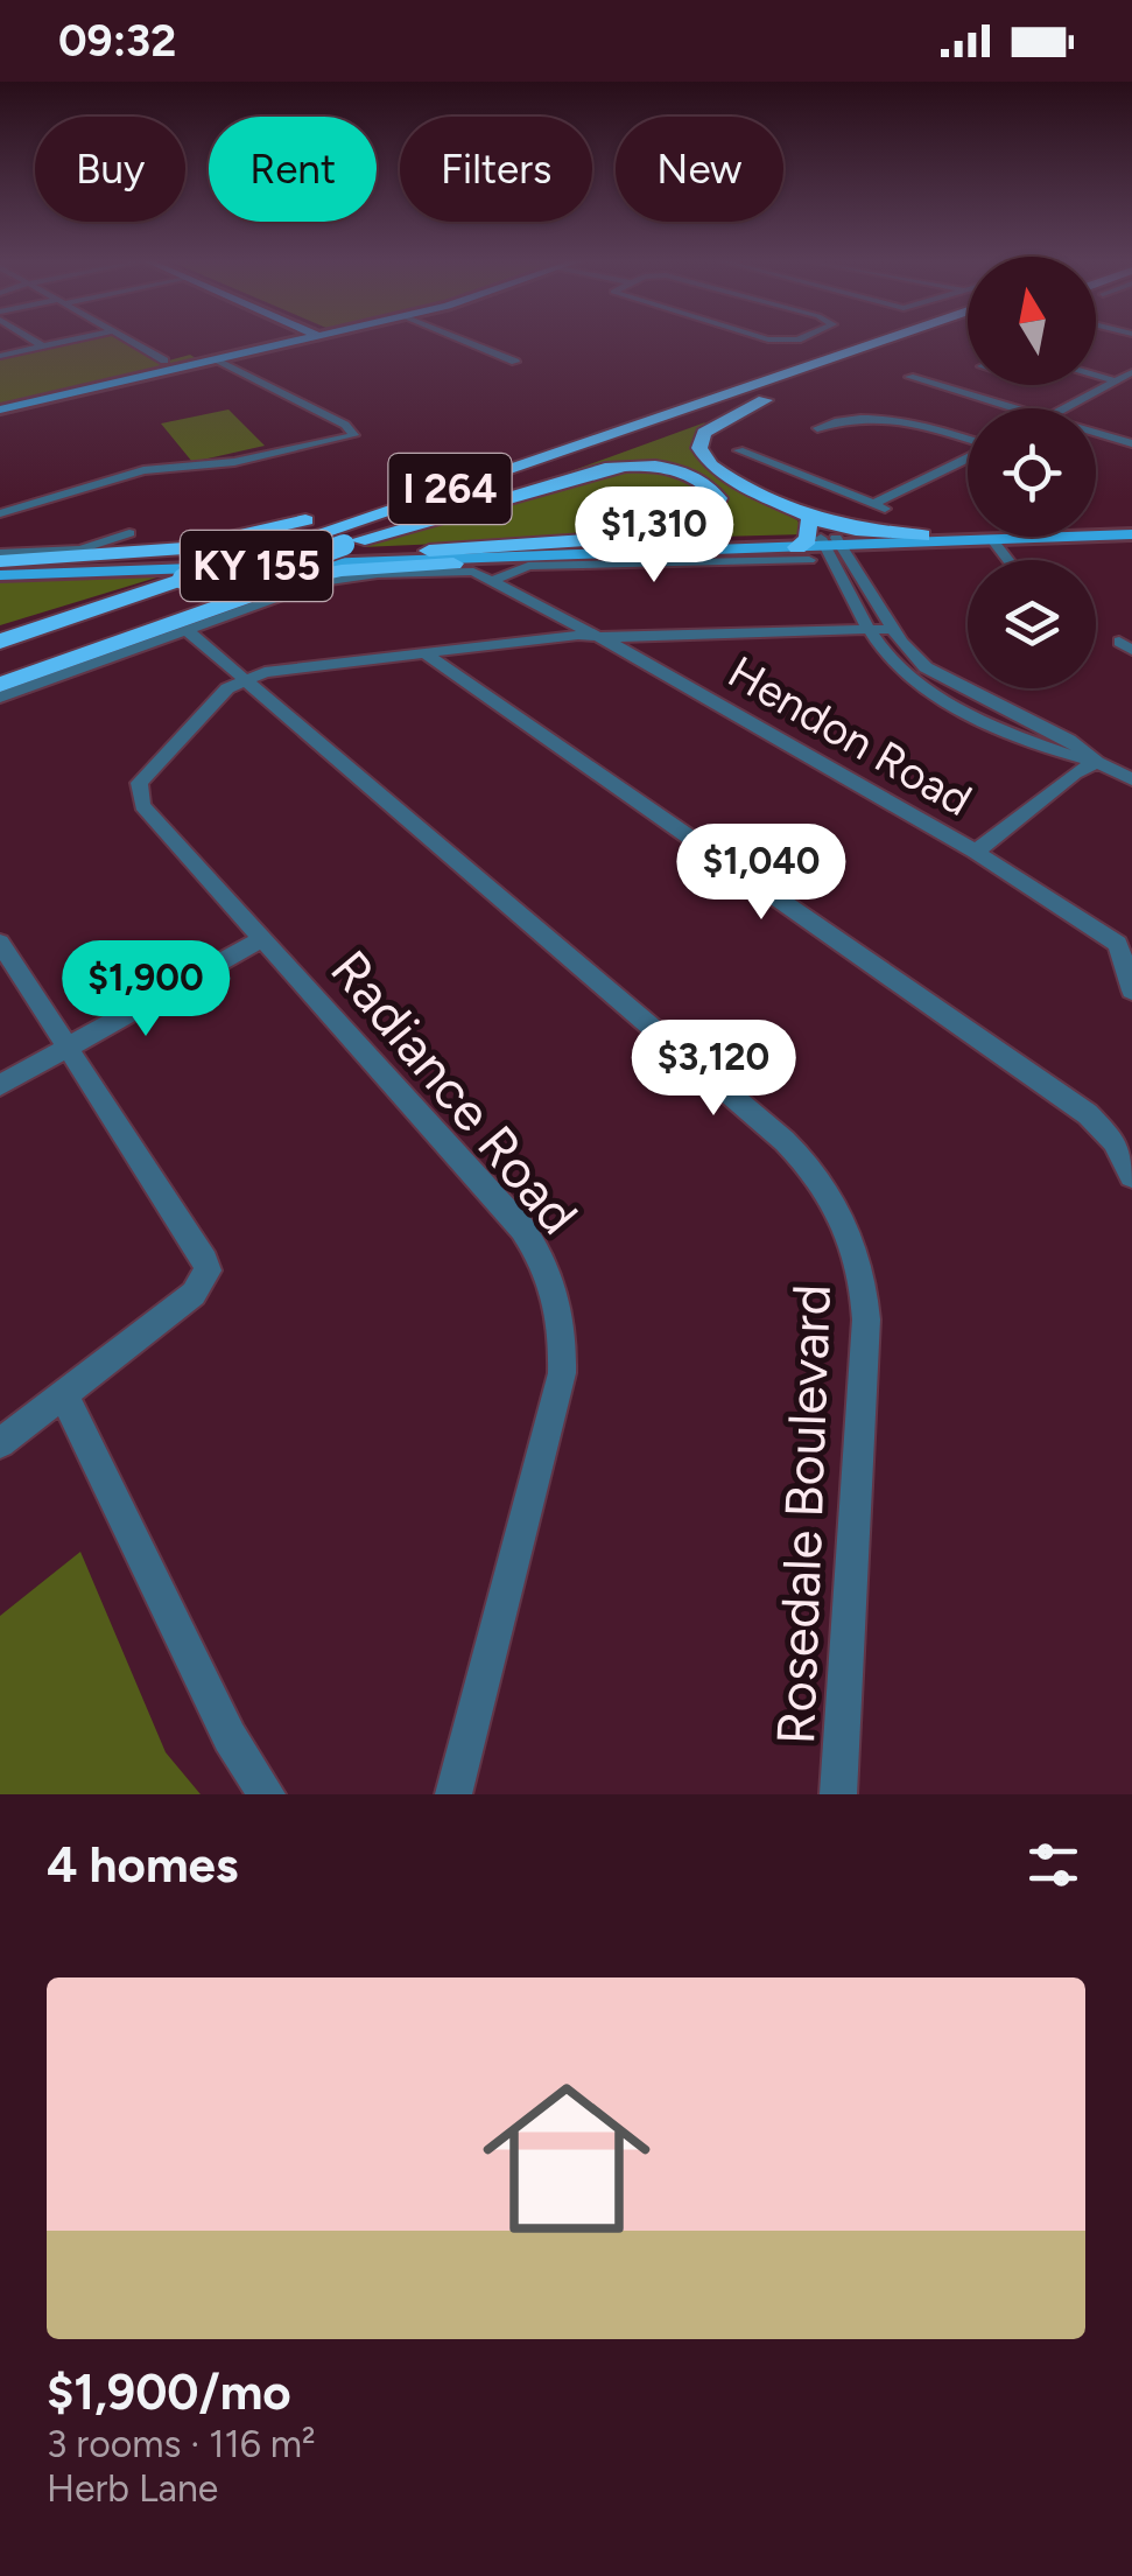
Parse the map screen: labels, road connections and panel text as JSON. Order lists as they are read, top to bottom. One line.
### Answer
{"streets":{"highway":["I 264"],"main road":["KY 155"],"street":["Hendon Road","Radiance Road","Rosedale Boulevard"]},"crossings":[["I 264","KY 155"],["Radiance Road","Rosedale Boulevard"]],"north":"top","page":{"status":"09:32","chip":["Buy","Rent","Filters","New"],"price":["$1,310","$1,040","$1,900","$3,120"],"heading":"4 homes","list":[{"name":"$1,900/mo","note":"3 rooms · 116 m² · Herb Lane"}]}}
